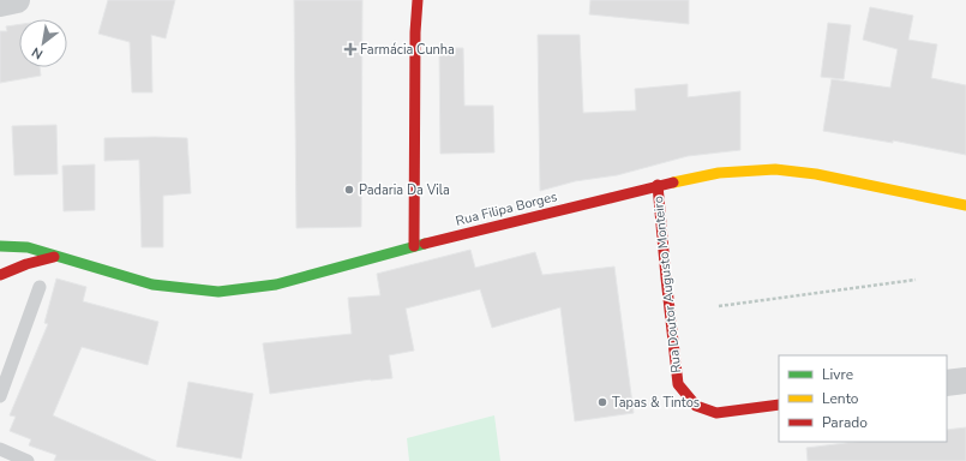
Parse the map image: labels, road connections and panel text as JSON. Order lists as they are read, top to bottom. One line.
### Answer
{"streets":{"main road":["Rua Filipa Borges","Rua Doutor Augusto Monteiro"]},"crossings":[["Rua Filipa Borges","Rua Doutor Augusto Monteiro"]],"places":{"health":["Farmácia Cunha"],"other":["Padaria Da Vila","Tapas & Tintos"]},"legend":["Livre","Lento","Parado"],"north":"bottom left"}
